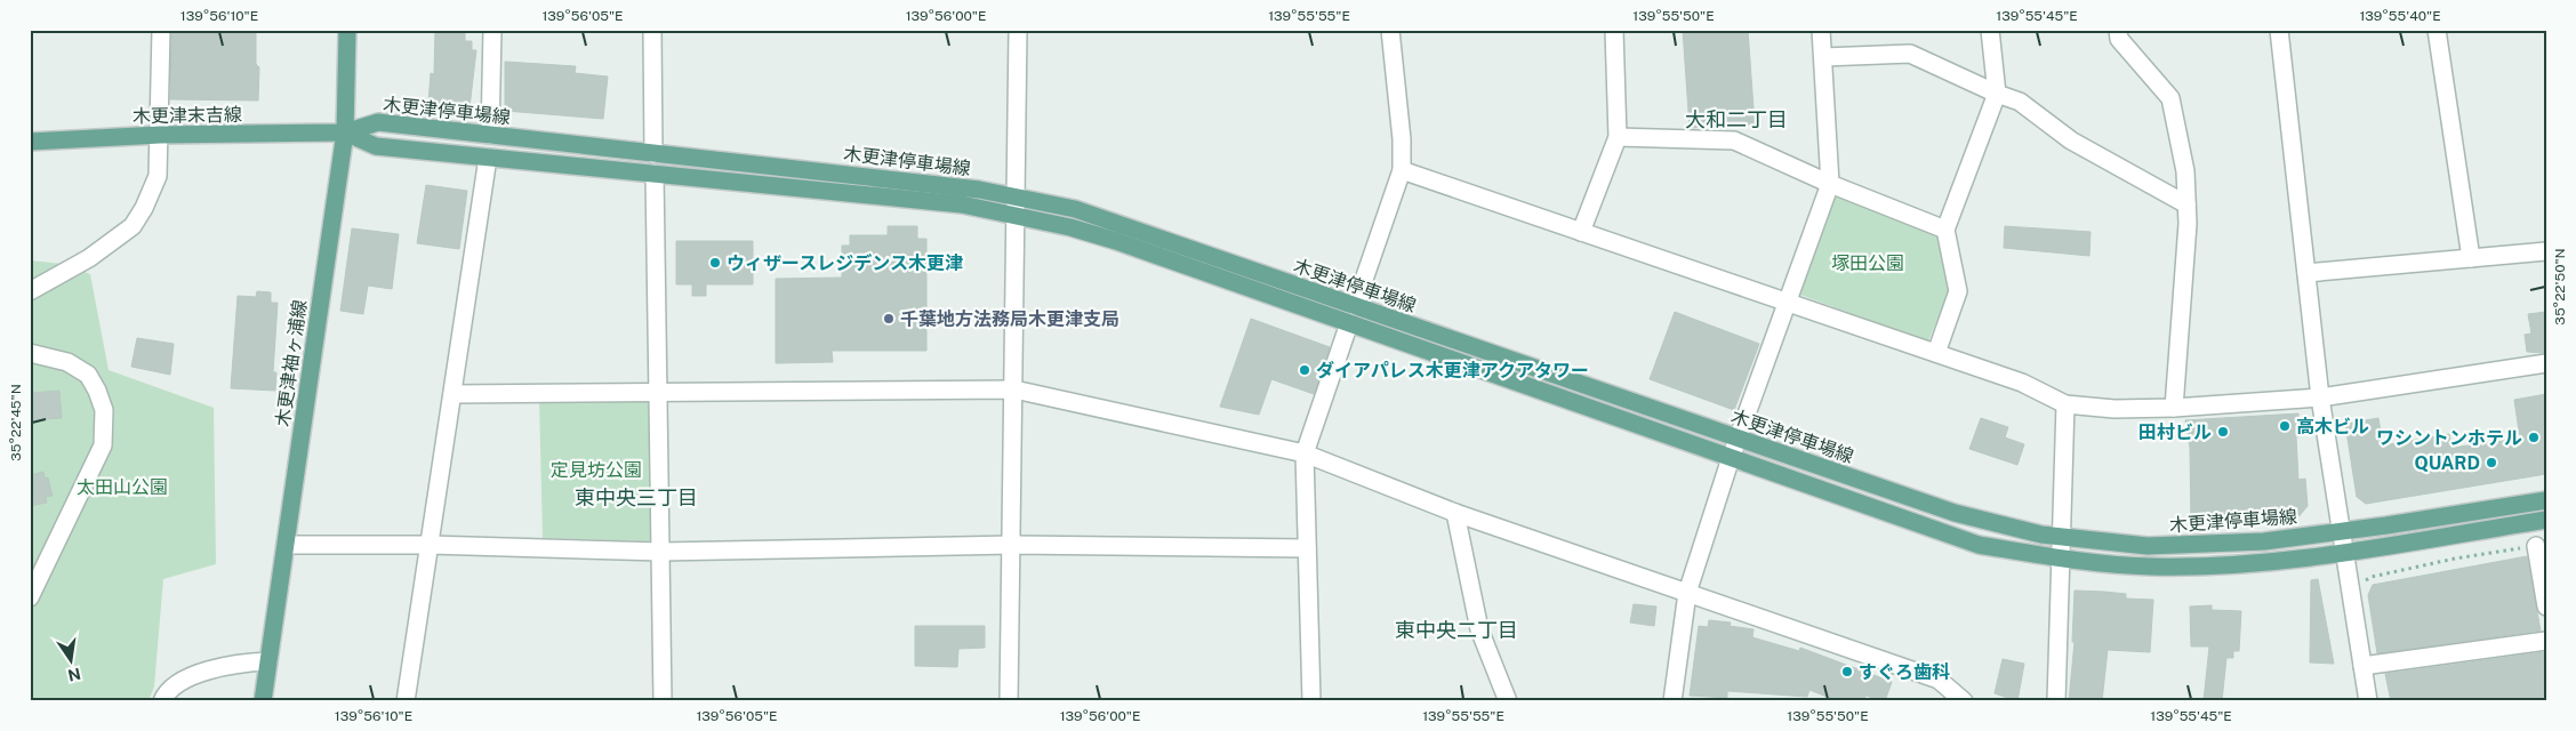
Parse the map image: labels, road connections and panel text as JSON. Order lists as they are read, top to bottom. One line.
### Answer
{"streets":{"main road":["木更津停車場線","木更津末吉線","木更津袖ヶ浦線"]},"crossings":[["木更津停車場線","木更津末吉線"],["木更津停車場線","木更津袖ヶ浦線"],["木更津末吉線","木更津袖ヶ浦線"]],"districts":["大和二丁目","東中央三丁目","東中央二丁目"],"parks":["塚田公園","定見坊公園","太田山公園"],"places":["ウィザースレジデンス木更津","千葉地方法務局木更津支局","ダイアパレス木更津アクアタワー","高木ビル","田村ビル","ワシントンホテル","QUARD","すぐろ歯科"],"north":"bottom","coordinates":["139°56'10\"E","139°56'05\"E","139°56'00\"E","139°55'55\"E","139°55'50\"E","139°55'45\"E","139°55'40\"E","35°22'50\"N","35°22'45\"N"]}
